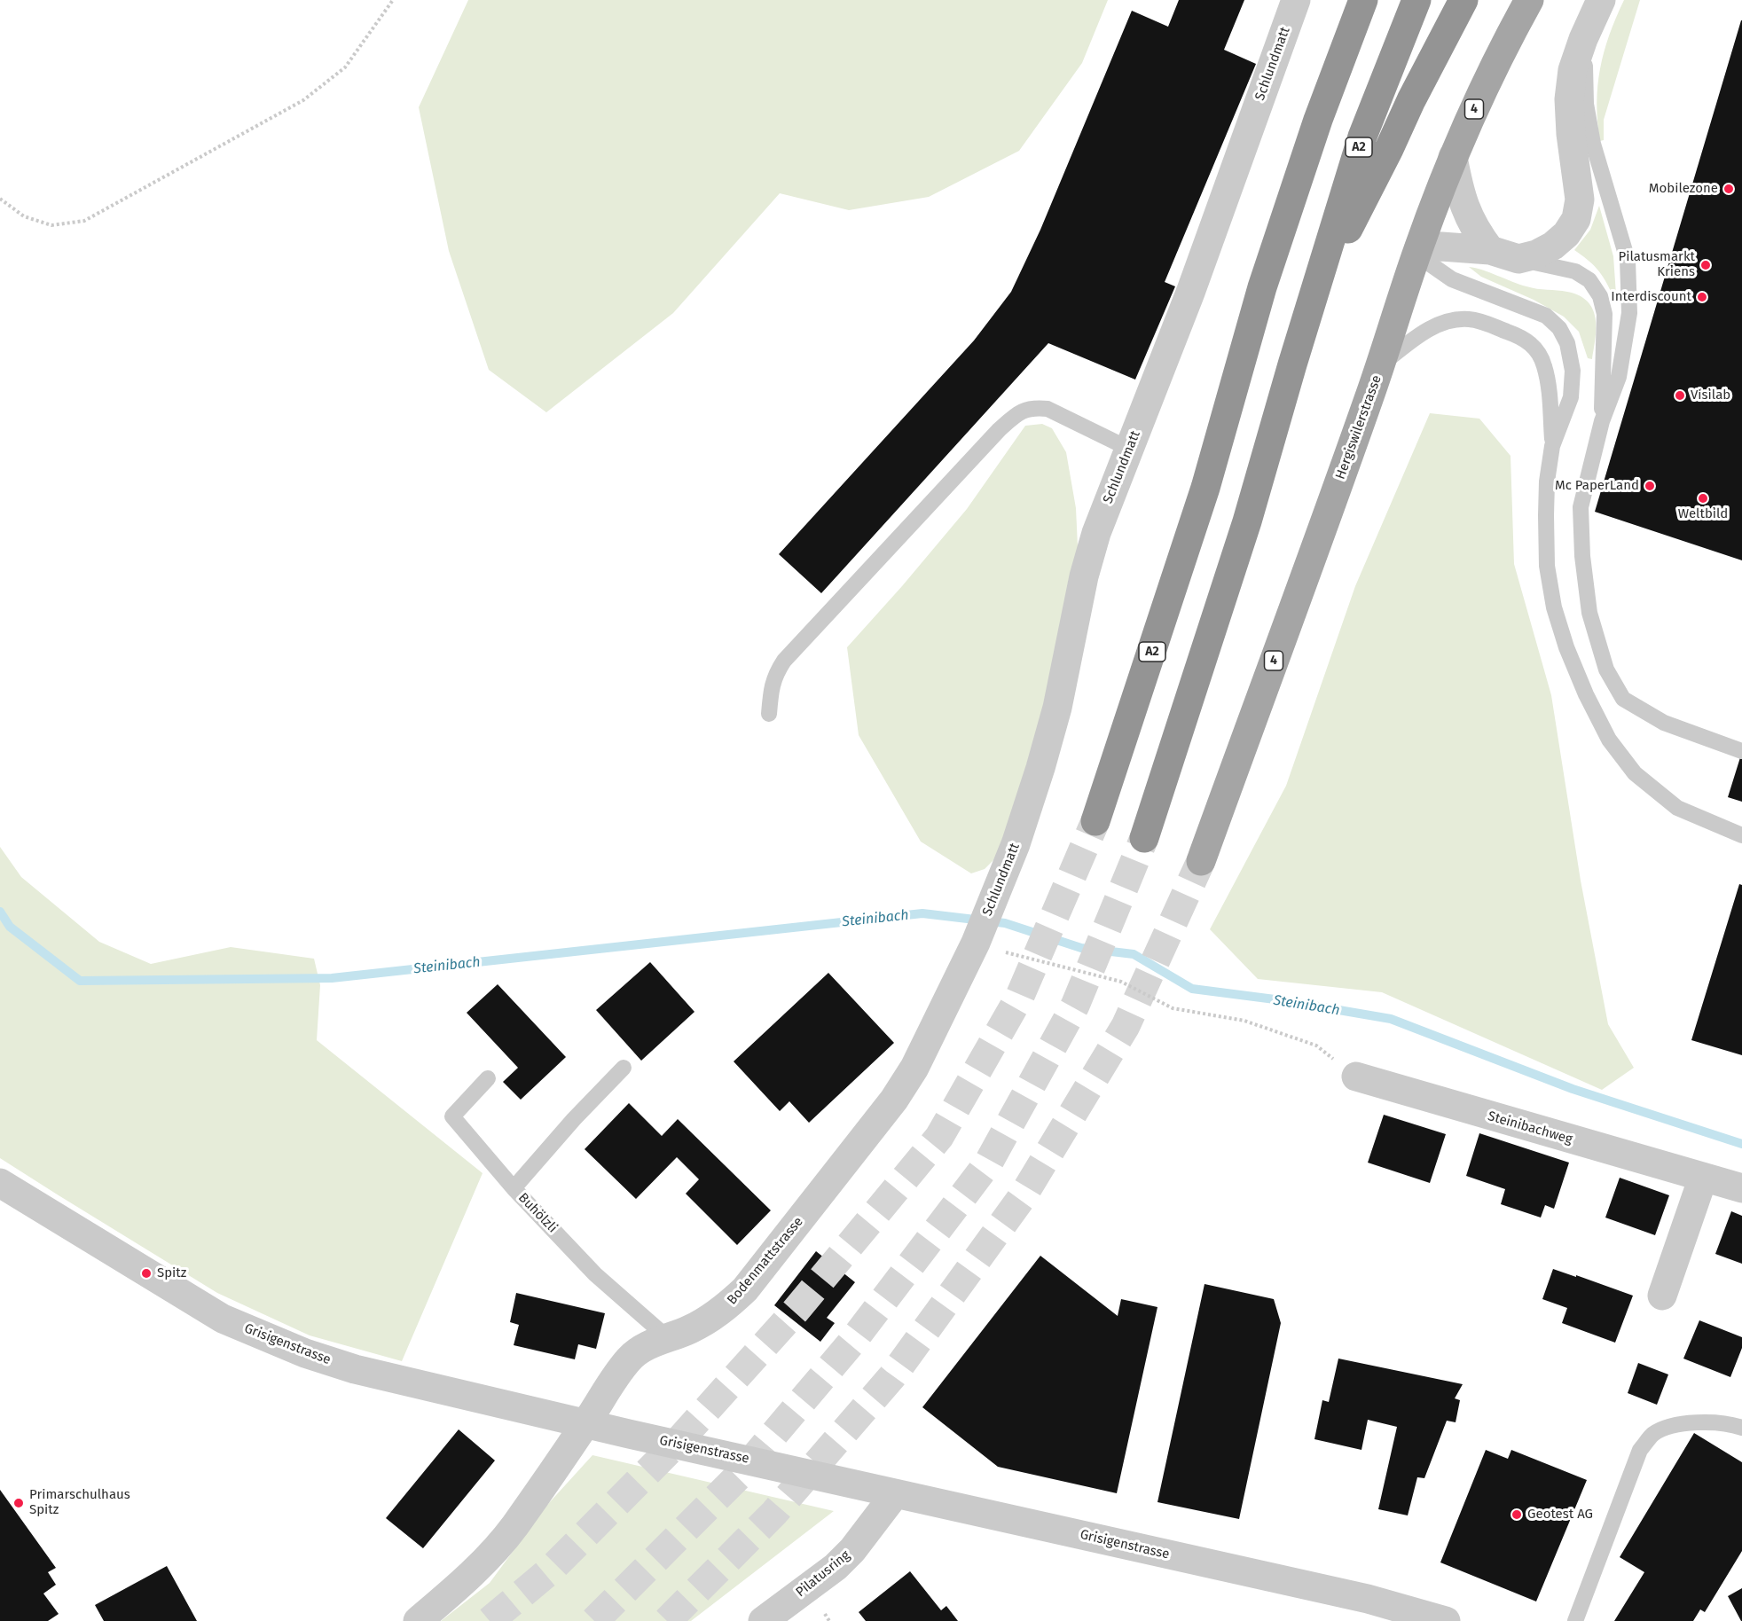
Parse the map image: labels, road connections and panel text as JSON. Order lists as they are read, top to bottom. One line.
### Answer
{"streets":{"highway":["A2"],"main road":["4","Hergiswilerstrasse"],"street":["Schlundmatt","Steinibachweg","Bodenmattstrasse","Grisigenstrasse","Pilatusring"],"lane":["Buhölzli"]},"crossings":[["Schlundmatt","Bodenmattstrasse"],["Buhölzli","Bodenmattstrasse"],["Bodenmattstrasse","Grisigenstrasse"],["Grisigenstrasse","Pilatusring"]],"water":["Steinibach"],"places":["Mobilezone","Pilatusmarkt Kriens","Interdiscount","Visilab","Mc PaperLand","Weltbild","Spitz","Primarschulhaus Spitz","Geotest AG"]}
